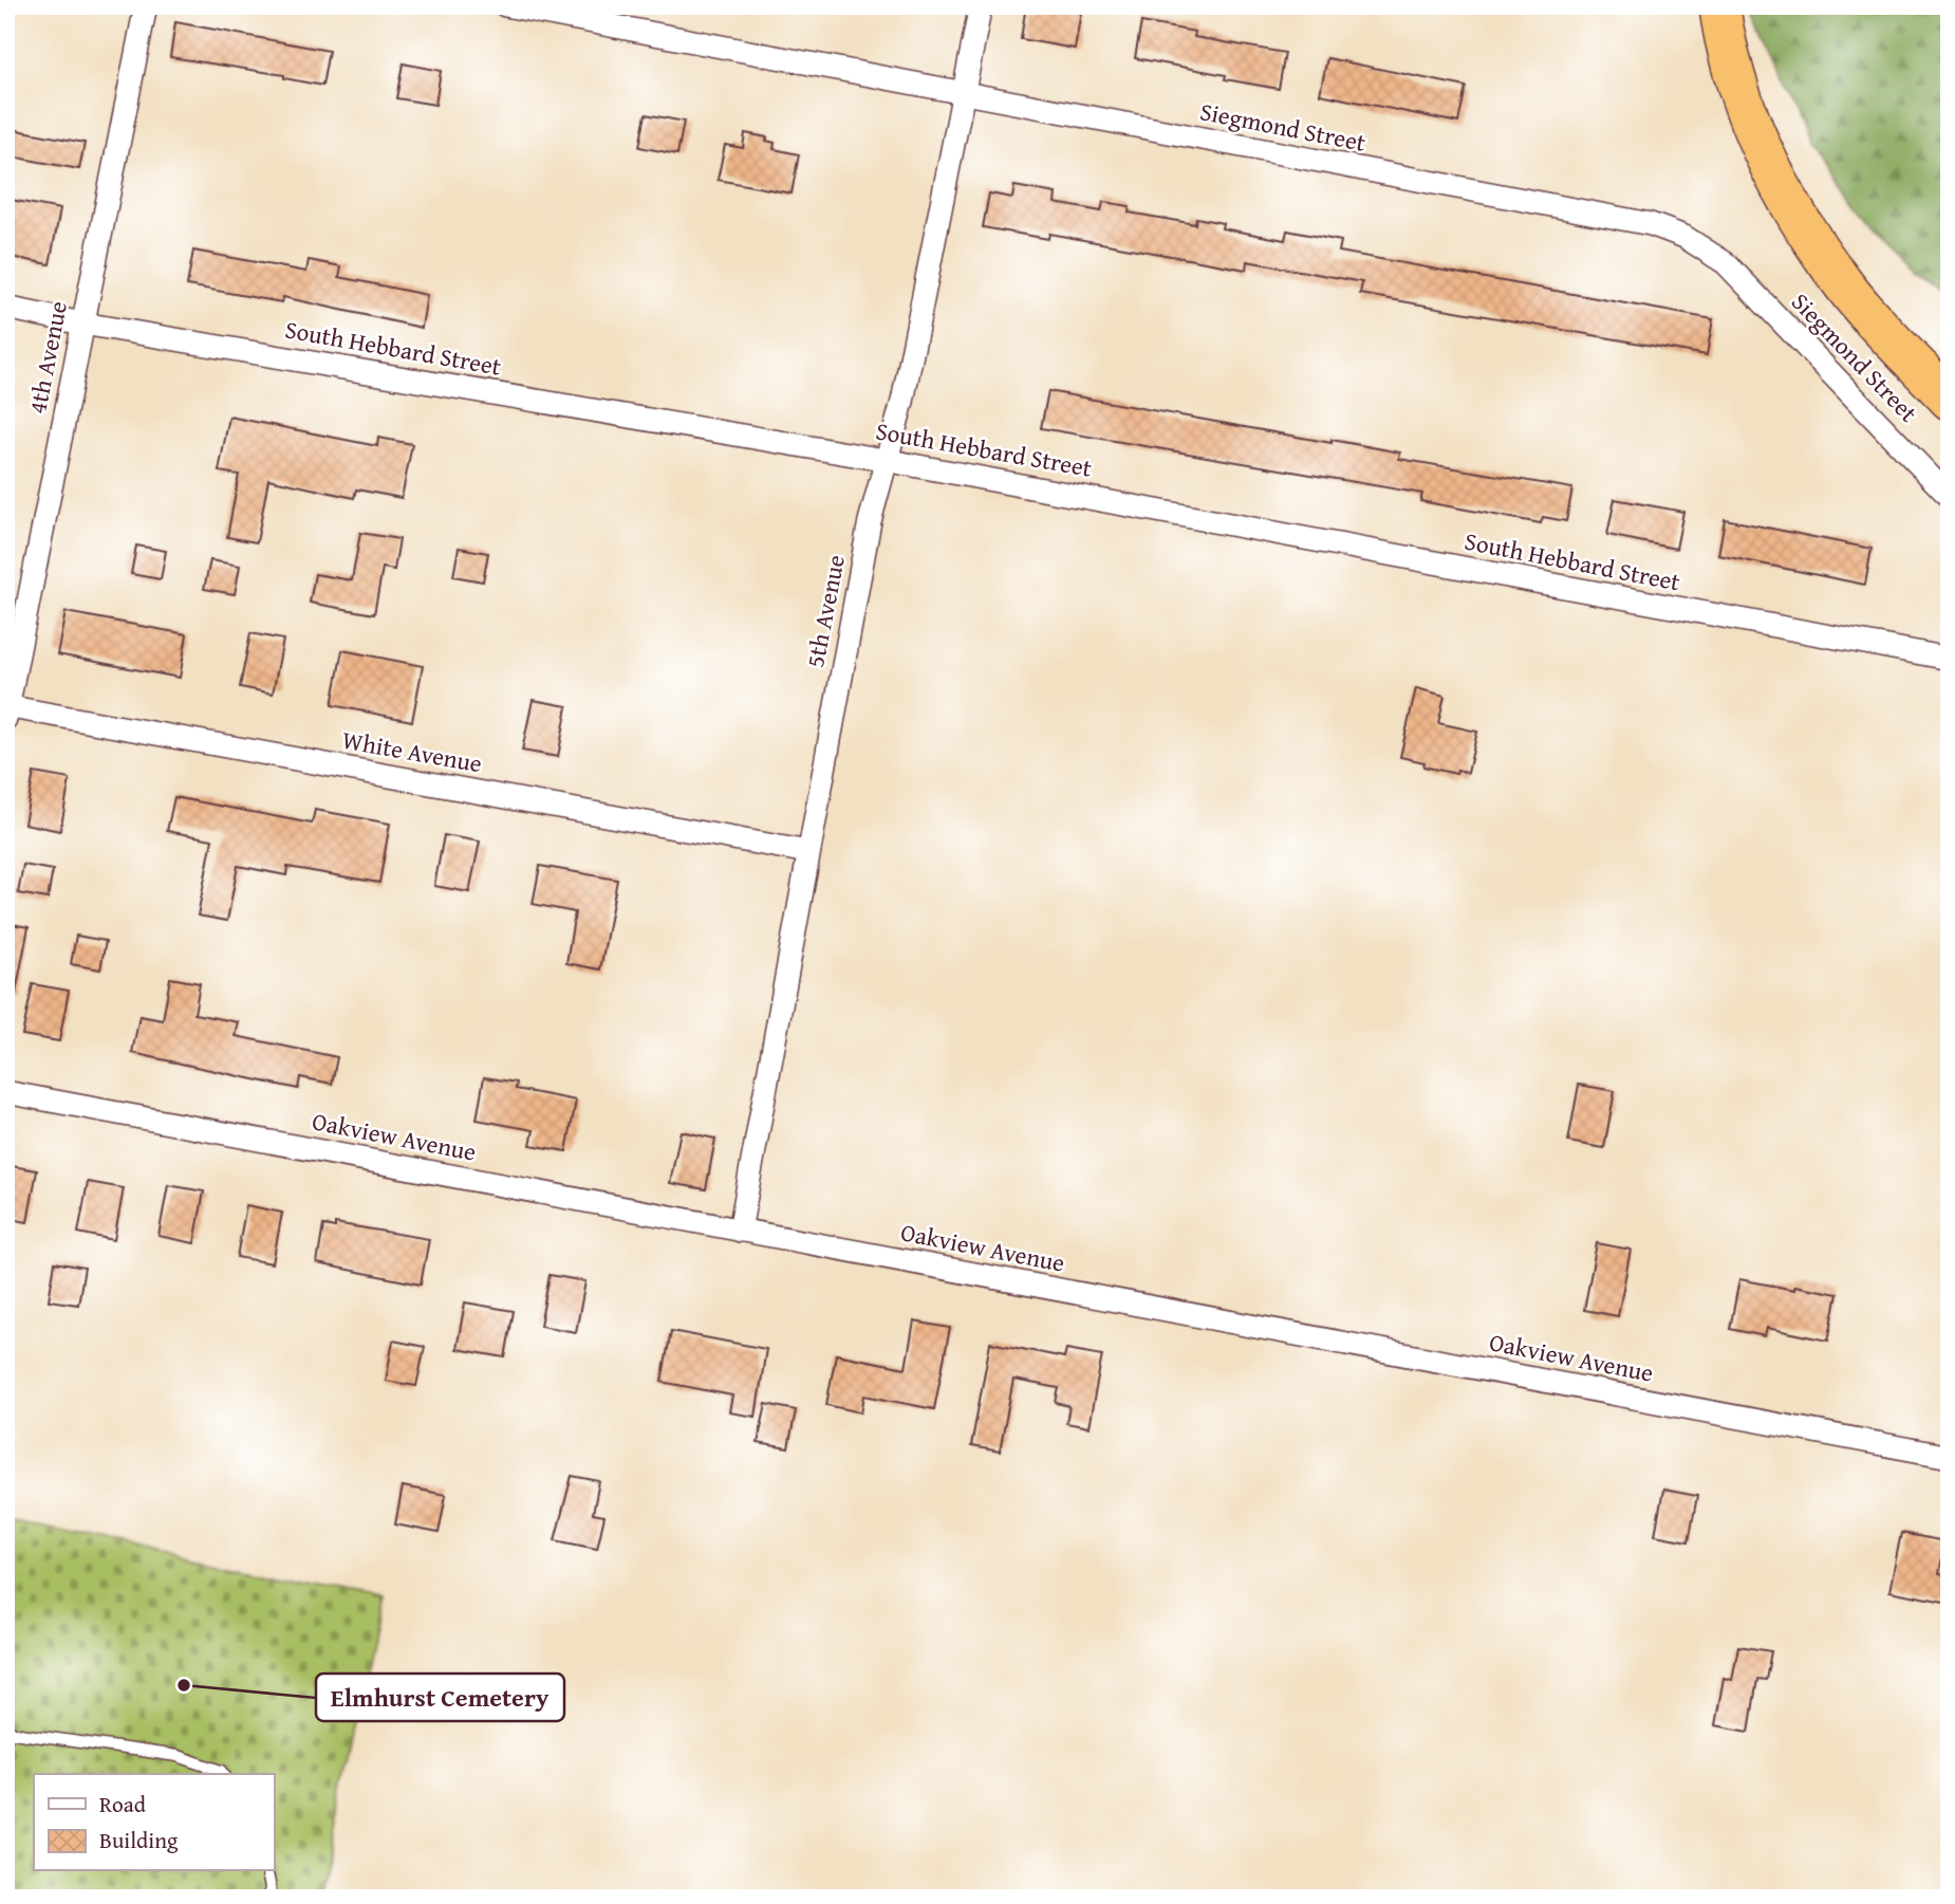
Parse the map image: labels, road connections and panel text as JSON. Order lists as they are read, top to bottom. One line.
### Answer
{"streets":{"street":["Siegmond Street","South Hebbard Street","4th Avenue","5th Avenue","White Avenue","Oakview Avenue"]},"crossings":[["Siegmond Street","5th Avenue"],["South Hebbard Street","4th Avenue"],["South Hebbard Street","5th Avenue"],["4th Avenue","White Avenue"],["5th Avenue","White Avenue"],["5th Avenue","Oakview Avenue"]],"places":["Elmhurst Cemetery"],"legend":["Road","Building"]}
